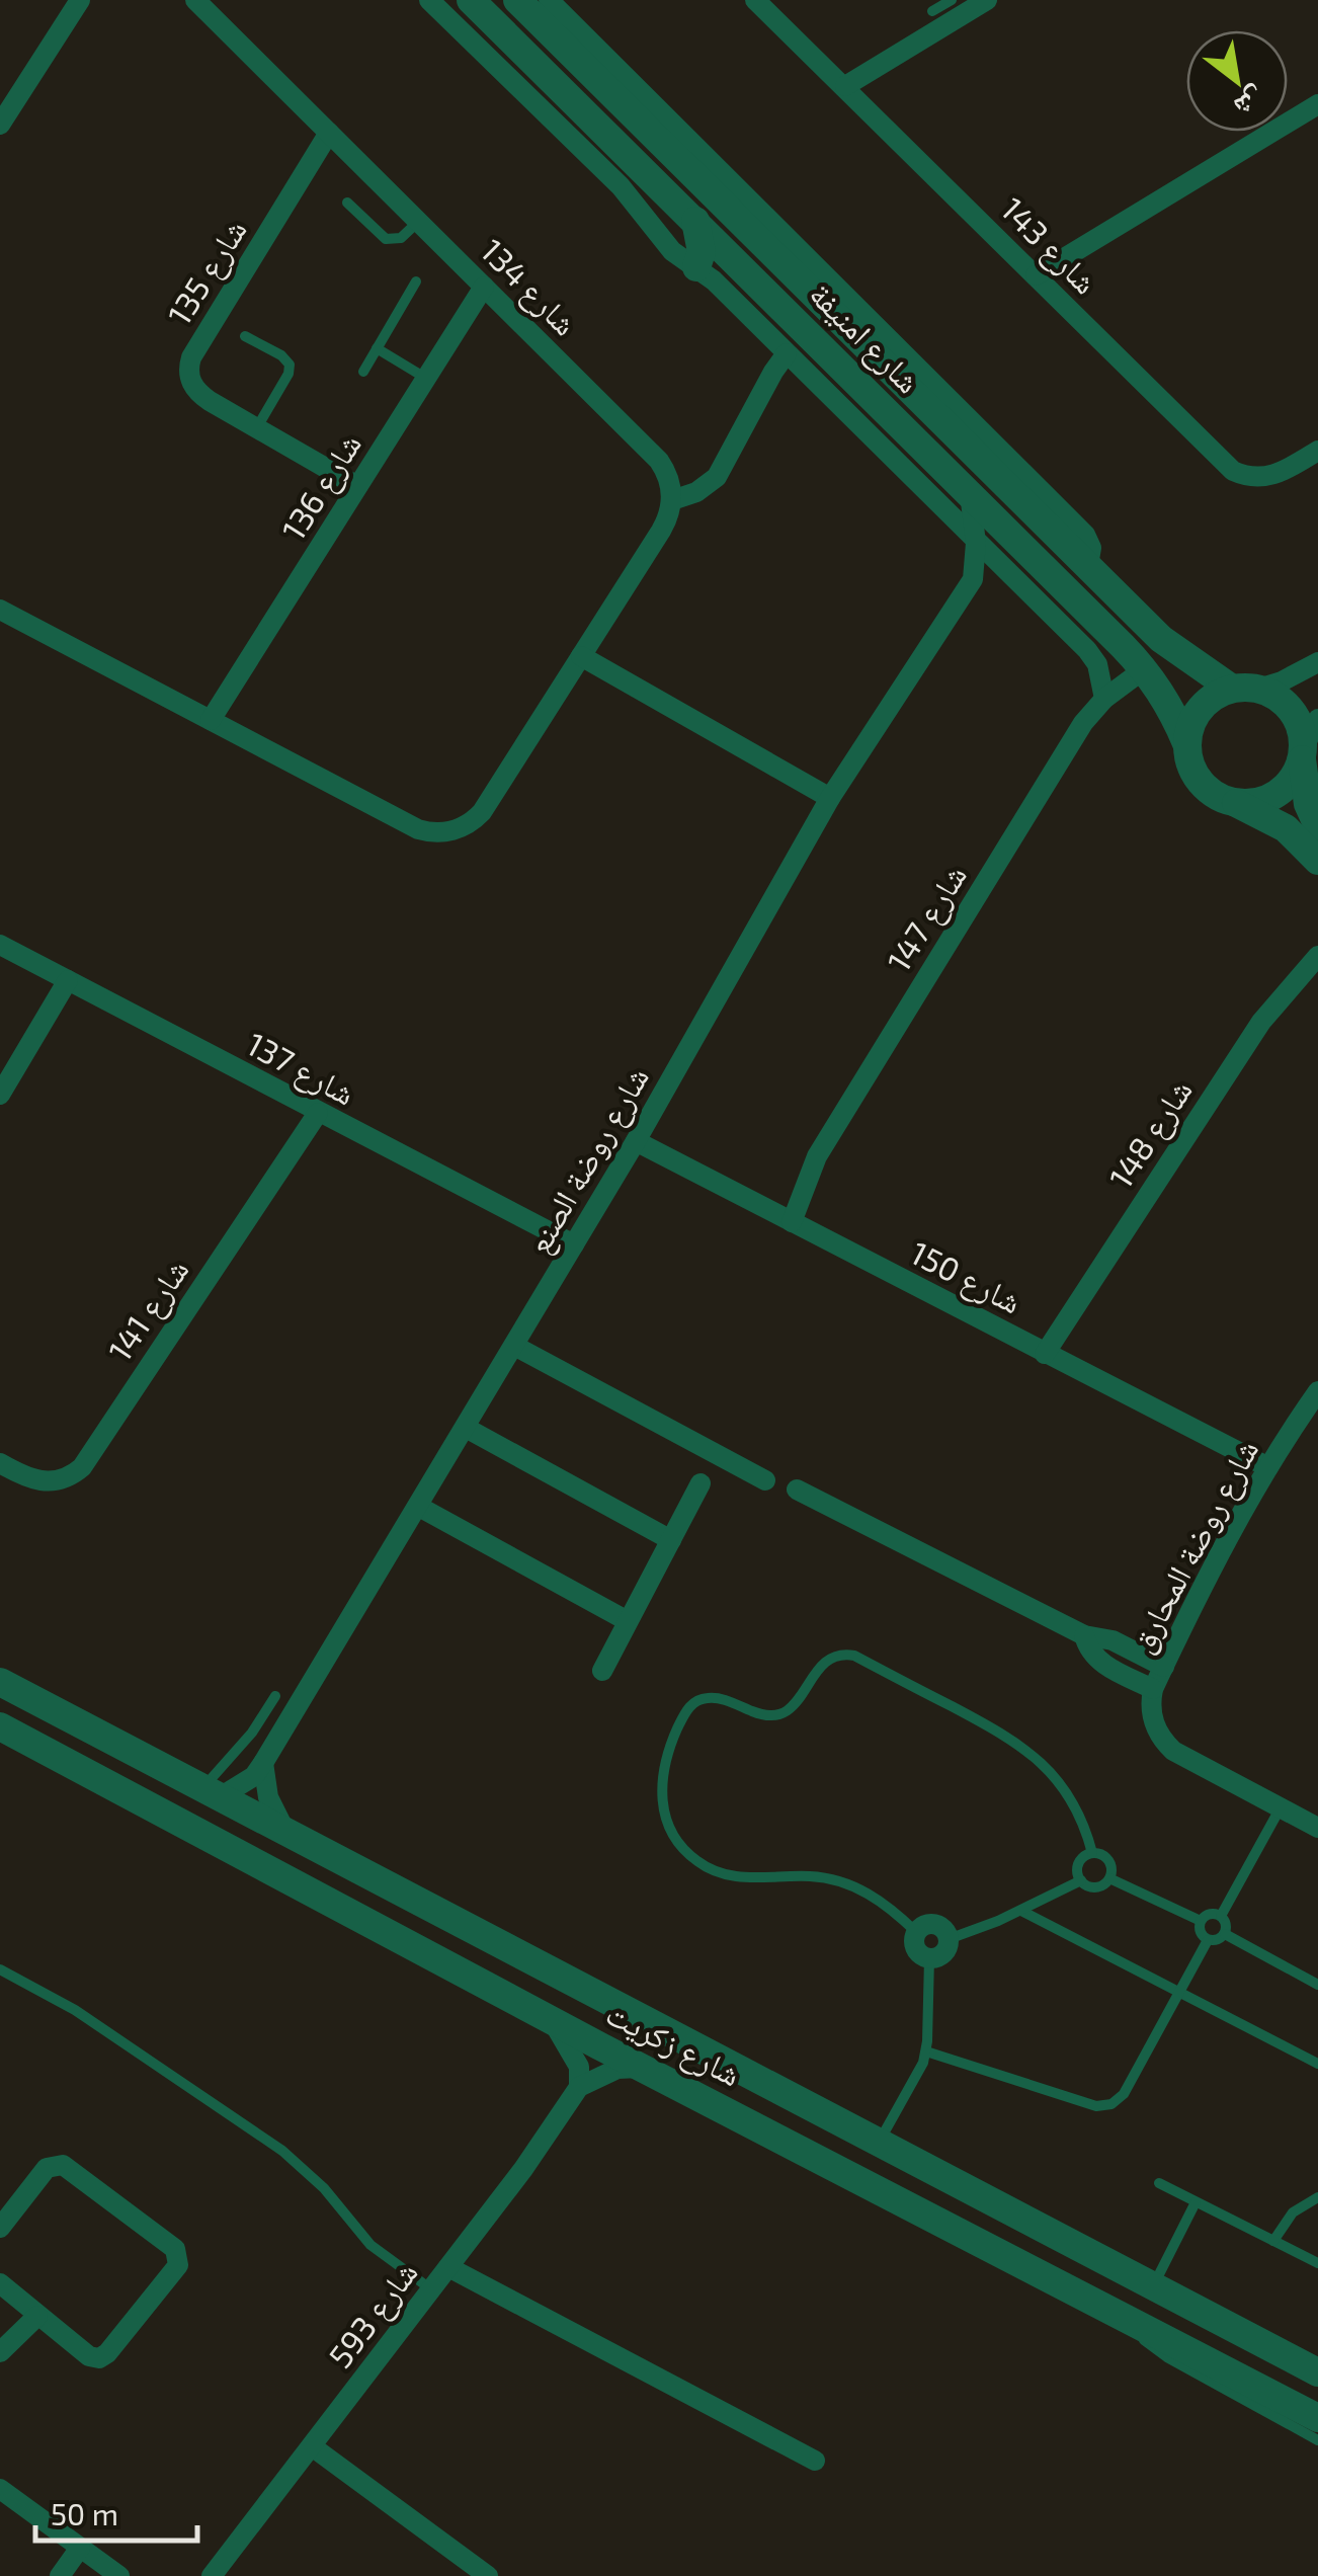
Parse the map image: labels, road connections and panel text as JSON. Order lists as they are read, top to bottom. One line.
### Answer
{"streets":{"street":["شارع 143","شارع 135","شارع 134","شارع امنيفة","شارع 136","شارع 147","شارع 137","شارع 148","شارع روضة الصنع","شارع 150","شارع 141","شارع روضة المحارق","شارع زكريت","شارع 593"]},"crossings":[["شارع 135","شارع 134"],["شارع 135","شارع 136"],["شارع 134","شارع 136"],["شارع امنيفة","شارع 147"],["شارع امنيفة","شارع روضة الصنع"],["شارع 147","شارع 150"],["شارع 137","شارع روضة الصنع"],["شارع 137","شارع 141"],["شارع 148","شارع 150"],["شارع روضة الصنع","شارع 150"],["شارع روضة الصنع","شارع زكريت"],["شارع 150","شارع روضة المحارق"]],"scale_bar":"50 m","north":"bottom right"}
